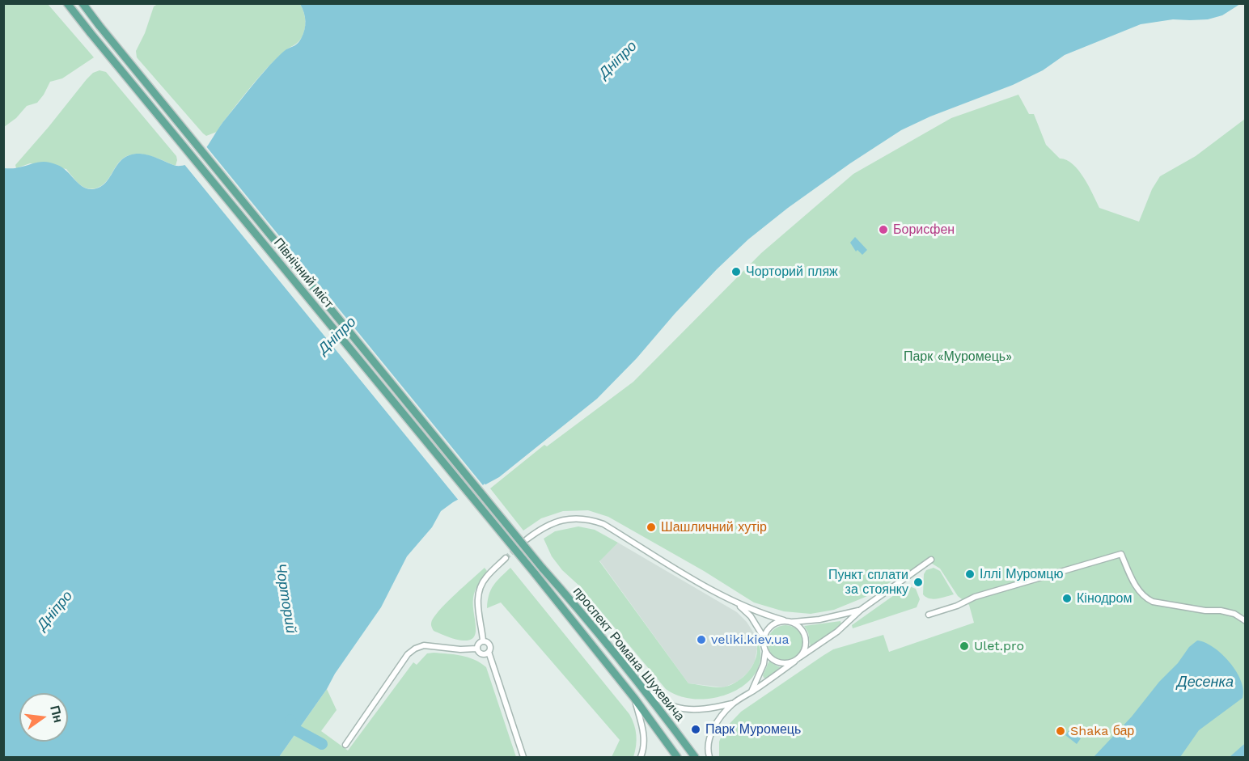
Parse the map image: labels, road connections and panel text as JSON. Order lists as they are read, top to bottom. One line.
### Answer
{"streets":{"main road":["Північний міст","проспект Романа Шухевича"]},"crossings":[["Північний міст","проспект Романа Шухевича"]],"water":["Дніпро","Чорторий","Десенка"],"parks":["Парк «Муромець»"],"places":["Борисфен","Чорторий пляж","Шашличний хутір","Іллі Муромцю","Пункт сплати за стоянку","Кінодром","veliki.kiev.ua","Ulet.pro","Парк Муромець","Shaka бар"],"north":"right"}
